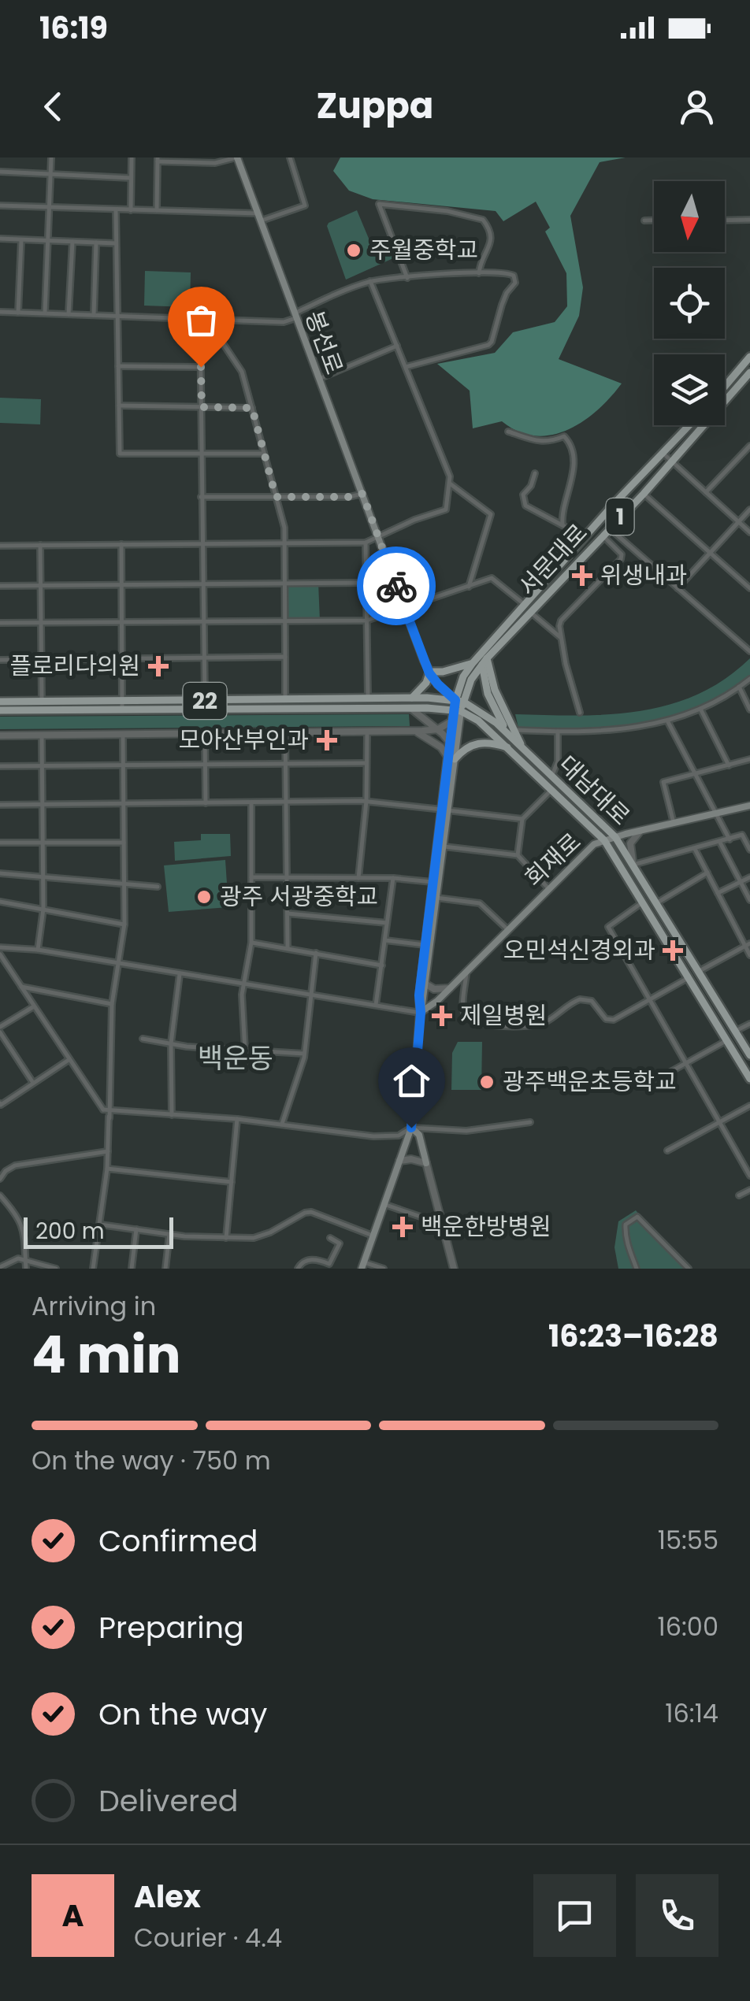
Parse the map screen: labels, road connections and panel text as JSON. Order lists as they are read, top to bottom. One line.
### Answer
{"streets":{"main road":["봉선로","1","서문대로","22","대남대로","회재로"]},"crossings":[["봉선로","서문대로"],["봉선로","22"],["봉선로","대남대로"],["서문대로","22"],["서문대로","대남대로"],["22","대남대로"],["대남대로","회재로"]],"districts":["백운동"],"places":{"other":["주월중학교","광주 서광중학교","광주백운초등학교"],"health":["위생내과","플로리다의원","모아산부인과","오민석신경외과","제일병원","백운한방병원"]},"scale_bar":"200 m","north":"bottom","page":{"status":"16:19","header":"Zuppa","scale":"200 m","heading":["4 min","Arriving in","16:23–16:28"],"panel":["Alex","Courier · 4.4"],"bar":"On the way · 750 m","list":[["Confirmed","15:55"],["Preparing","16:00"],["On the way","16:14"],"Delivered"],"round":"A"}}
